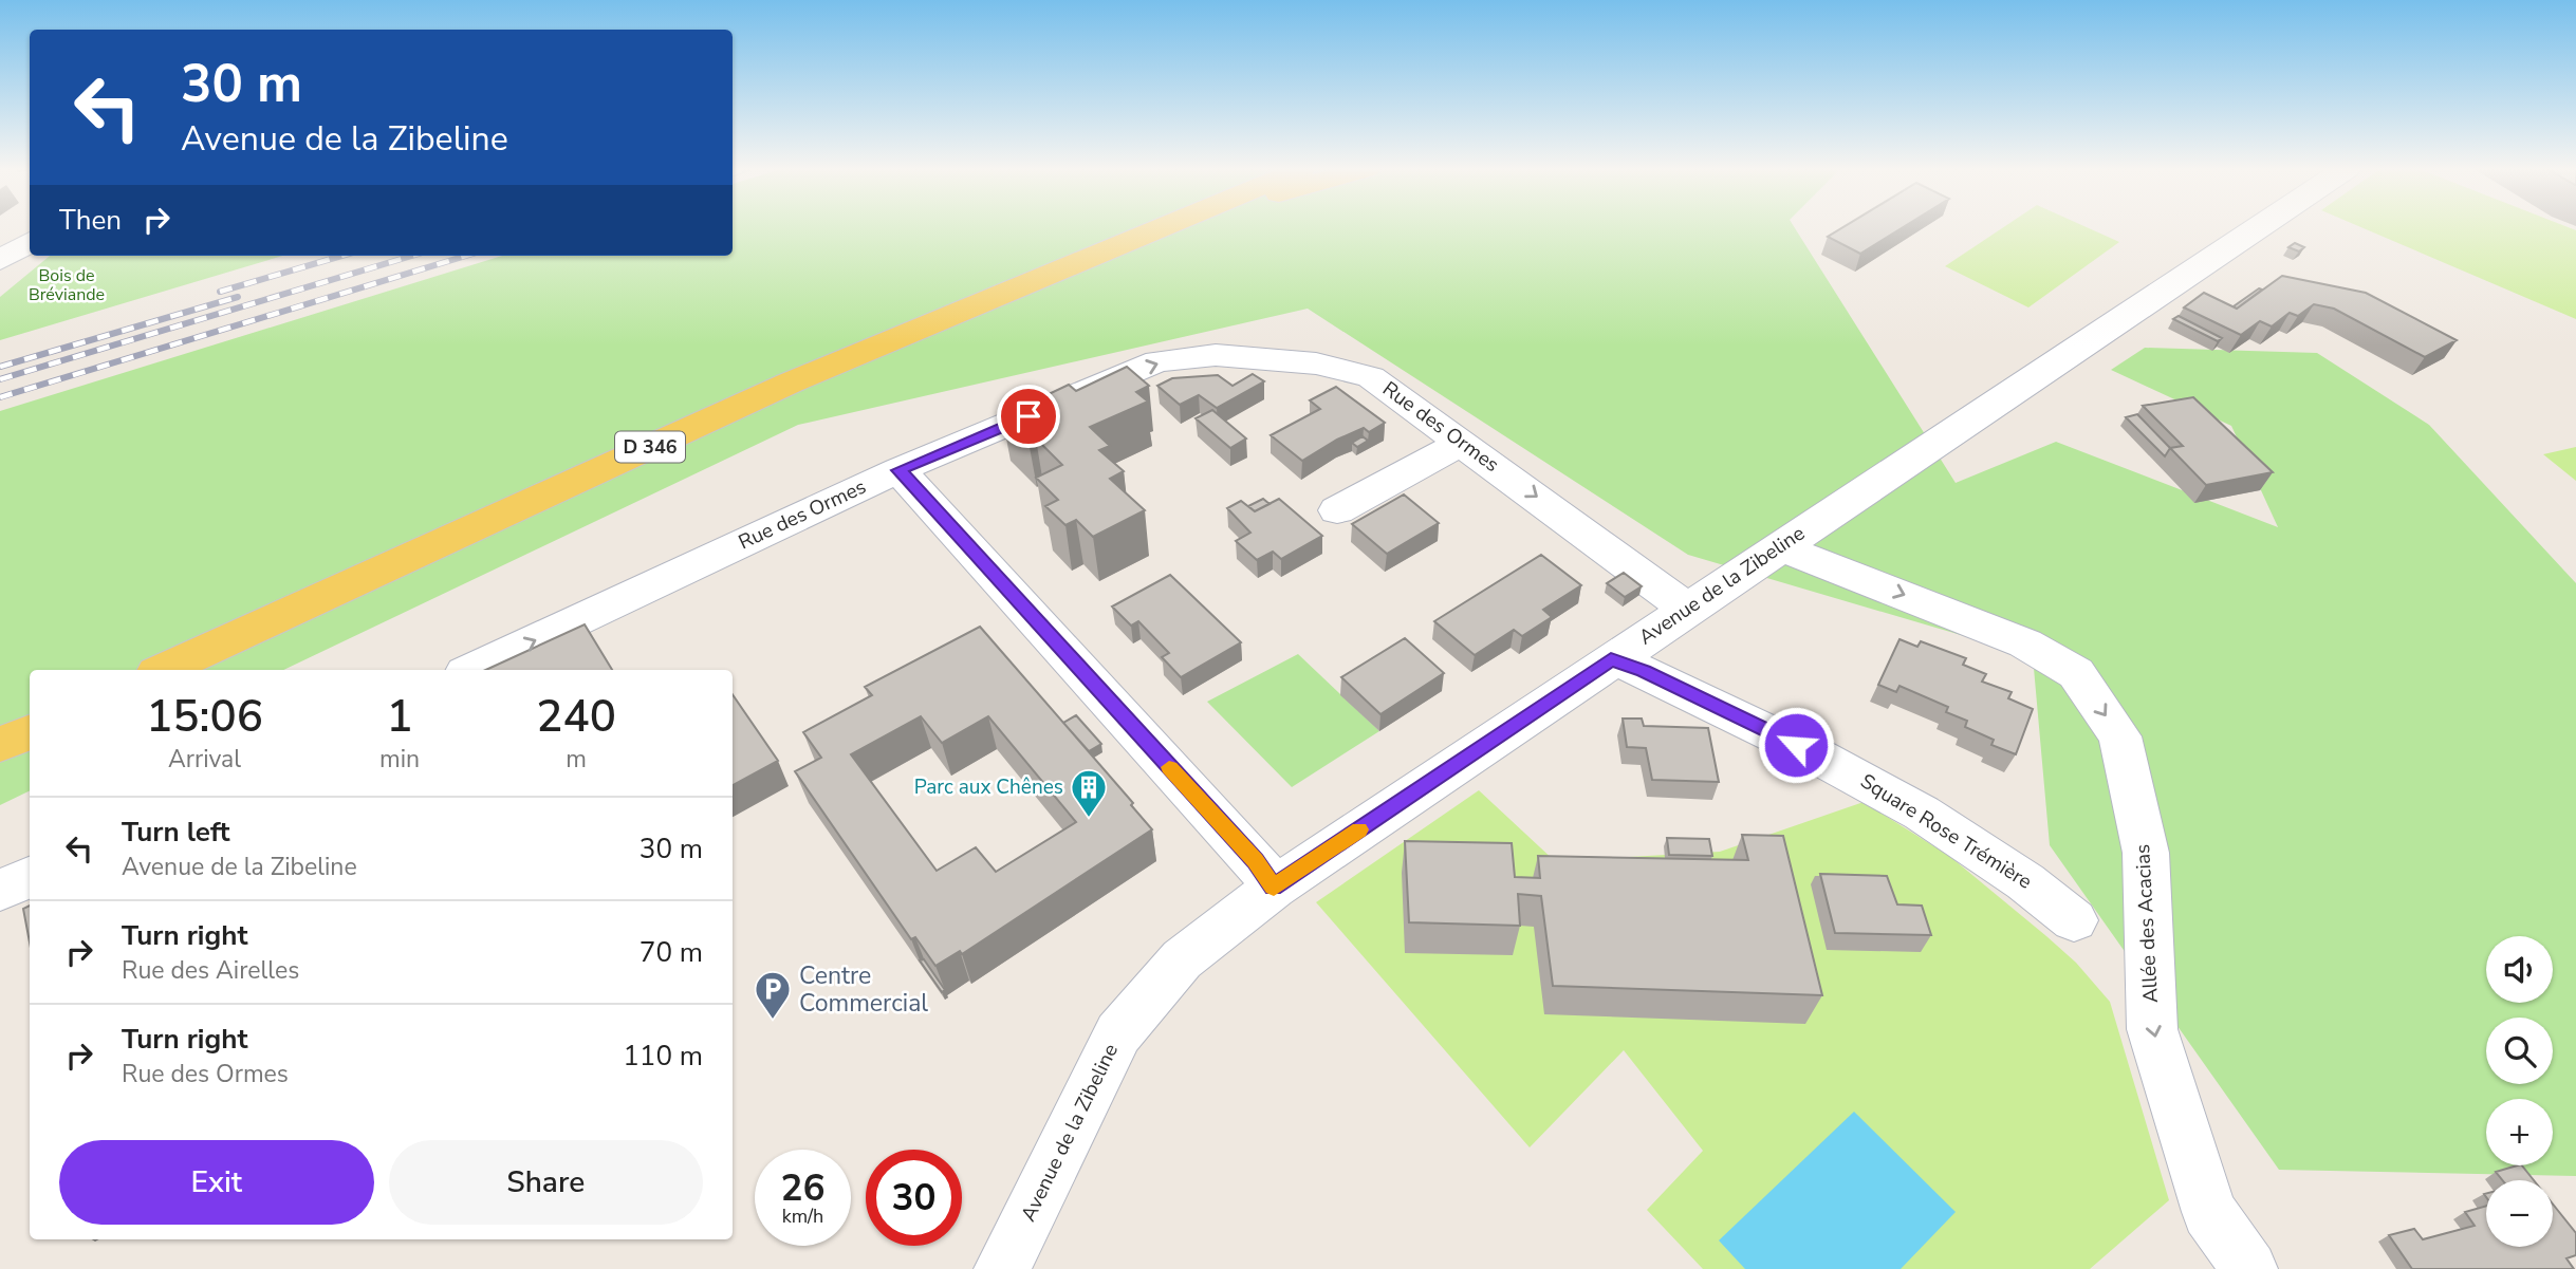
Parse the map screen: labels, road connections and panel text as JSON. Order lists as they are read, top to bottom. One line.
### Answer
{"streets":{"main road":["D 346"],"street":["Rue des Ormes","Avenue de la Zibeline","Square Rose Trémière","Allée des Acacias"]},"crossings":[["Rue des Ormes","Avenue de la Zibeline"],["Avenue de la Zibeline","Square Rose Trémière"],["Avenue de la Zibeline","Allée des Acacias"]],"one_way":["Rue des Ormes","Allée des Acacias"],"parks":["Bois de Bréviande"],"places":{"building":["Parc aux Chênes"],"parking":["Centre Commercial"]},"page":{"turn":["30 m","Avenue de la Zibeline"],"then":"Then","eta":["15:06","Arrival","1","min","240","m"],"list":[{"name":"Turn left","note":"Avenue de la Zibeline","value":"30 m"},{"name":"Turn right","note":"Rue des Airelles","value":"70 m"},{"name":"Turn right","note":"Rue des Ormes","value":"110 m"}],"map_buttons":["+","−"],"buttons":["Exit","Share"],"speed":"26 km/h","limit":"30"}}
